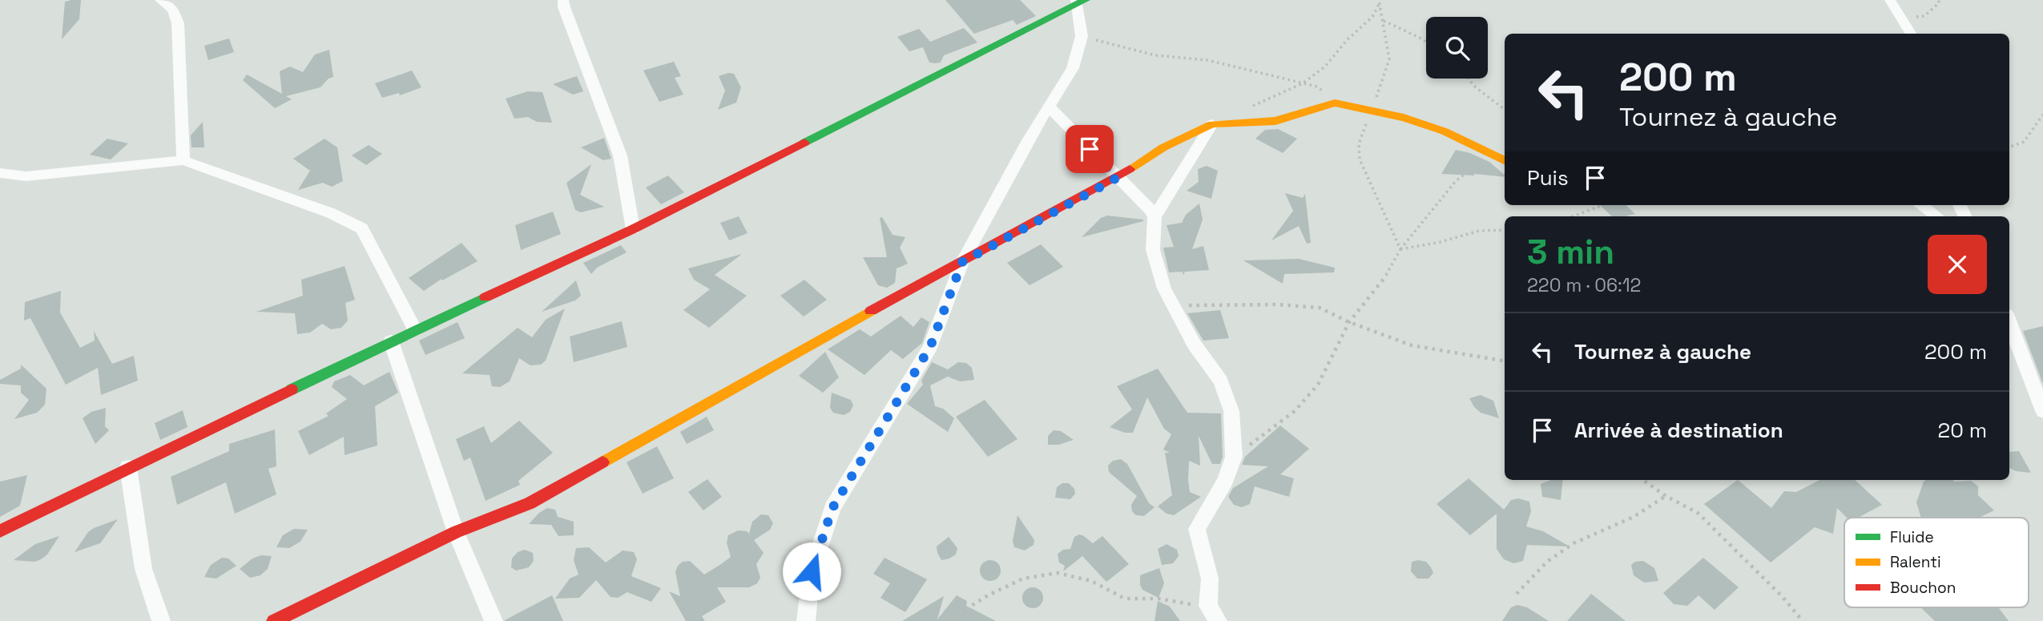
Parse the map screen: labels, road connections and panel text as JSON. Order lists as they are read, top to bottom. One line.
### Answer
{"legend":["Fluide","Ralenti","Bouchon"],"page":{"turn":["200 m","Tournez à gauche"],"then":"Puis","heading":["3 min","220 m · 06:12"],"list":[{"name":"Tournez à gauche","value":"200 m"},{"name":"Arrivée à destination","value":"20 m"}]}}
